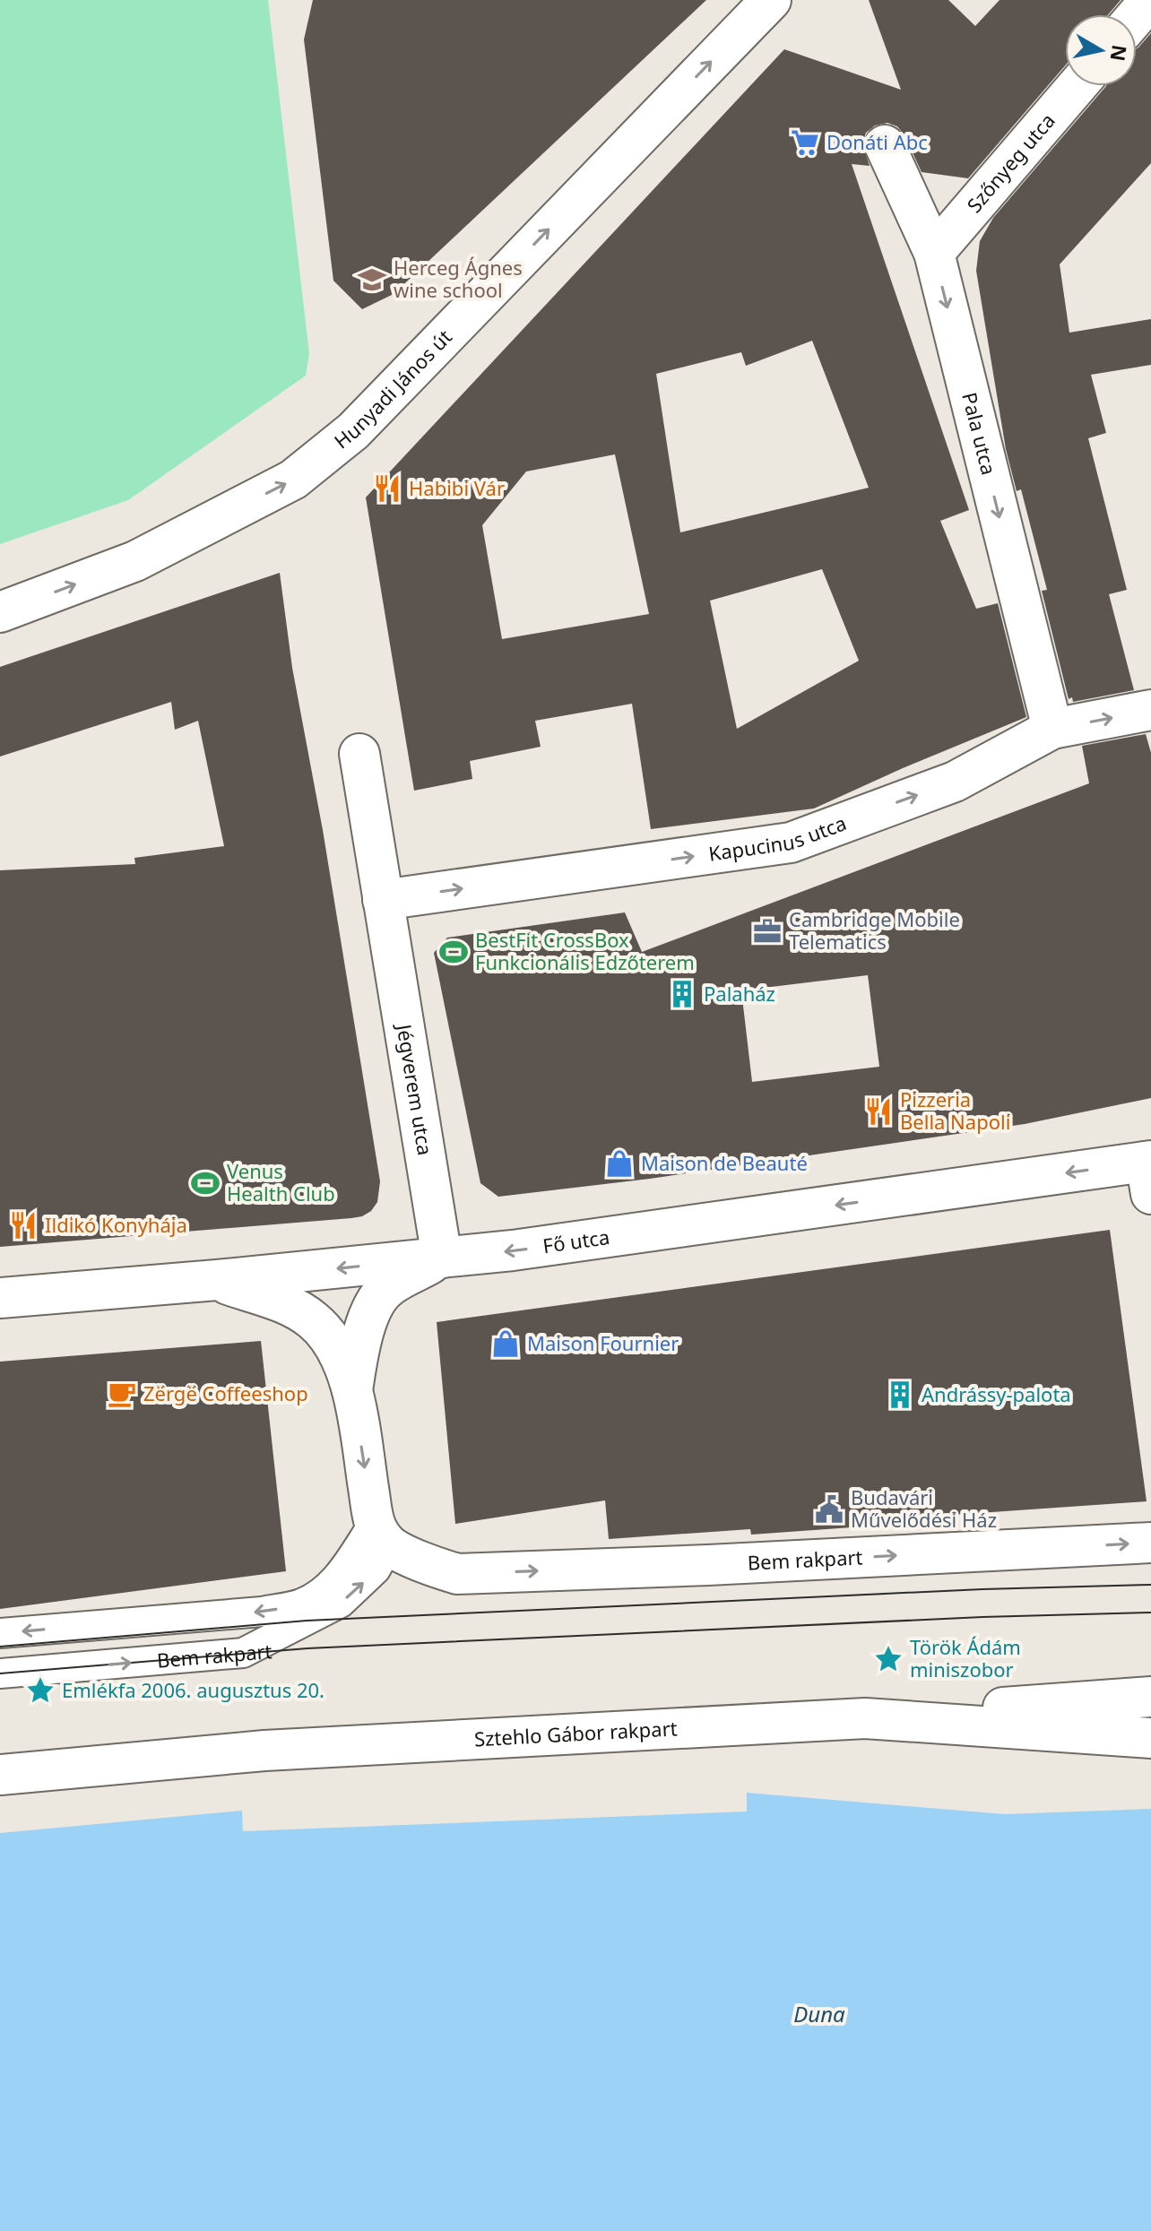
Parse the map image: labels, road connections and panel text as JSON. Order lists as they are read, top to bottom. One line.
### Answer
{"streets":{"street":["Szőnyeg utca","Hunyadi János út","Pala utca","Kapucinus utca","Jégverem utca","Fő utca","Bem rakpart","Sztehlo Gábor rakpart"]},"crossings":[["Szőnyeg utca","Pala utca"],["Pala utca","Kapucinus utca"],["Kapucinus utca","Jégverem utca"],["Jégverem utca","Fő utca"]],"one_way":["Hunyadi János út","Pala utca","Kapucinus utca","Fő utca"],"water":["Duna"],"places":{"supermarket":["Donáti Abc"],"school or university":["Herceg Ágnes wine school"],"restaurant":["Habibi Vár","Pizzeria Bella Napoli","Ildikó Konyhája"],"office":["Cambridge Mobile Telematics"],"sports":["BestFit CrossBox Funkcionális Edzőterem","Venus Health Club"],"building":["Palaház","Andrássy-palota"],"shop":["Maison de Beauté","Maison Fournier"],"cafe":["Zërgë Coffeeshop"],"public building":["Budavári Művelődési Ház"],"place":["Török Ádám miniszobor","Emlékfa 2006. augusztus 20."]},"north":"right"}
